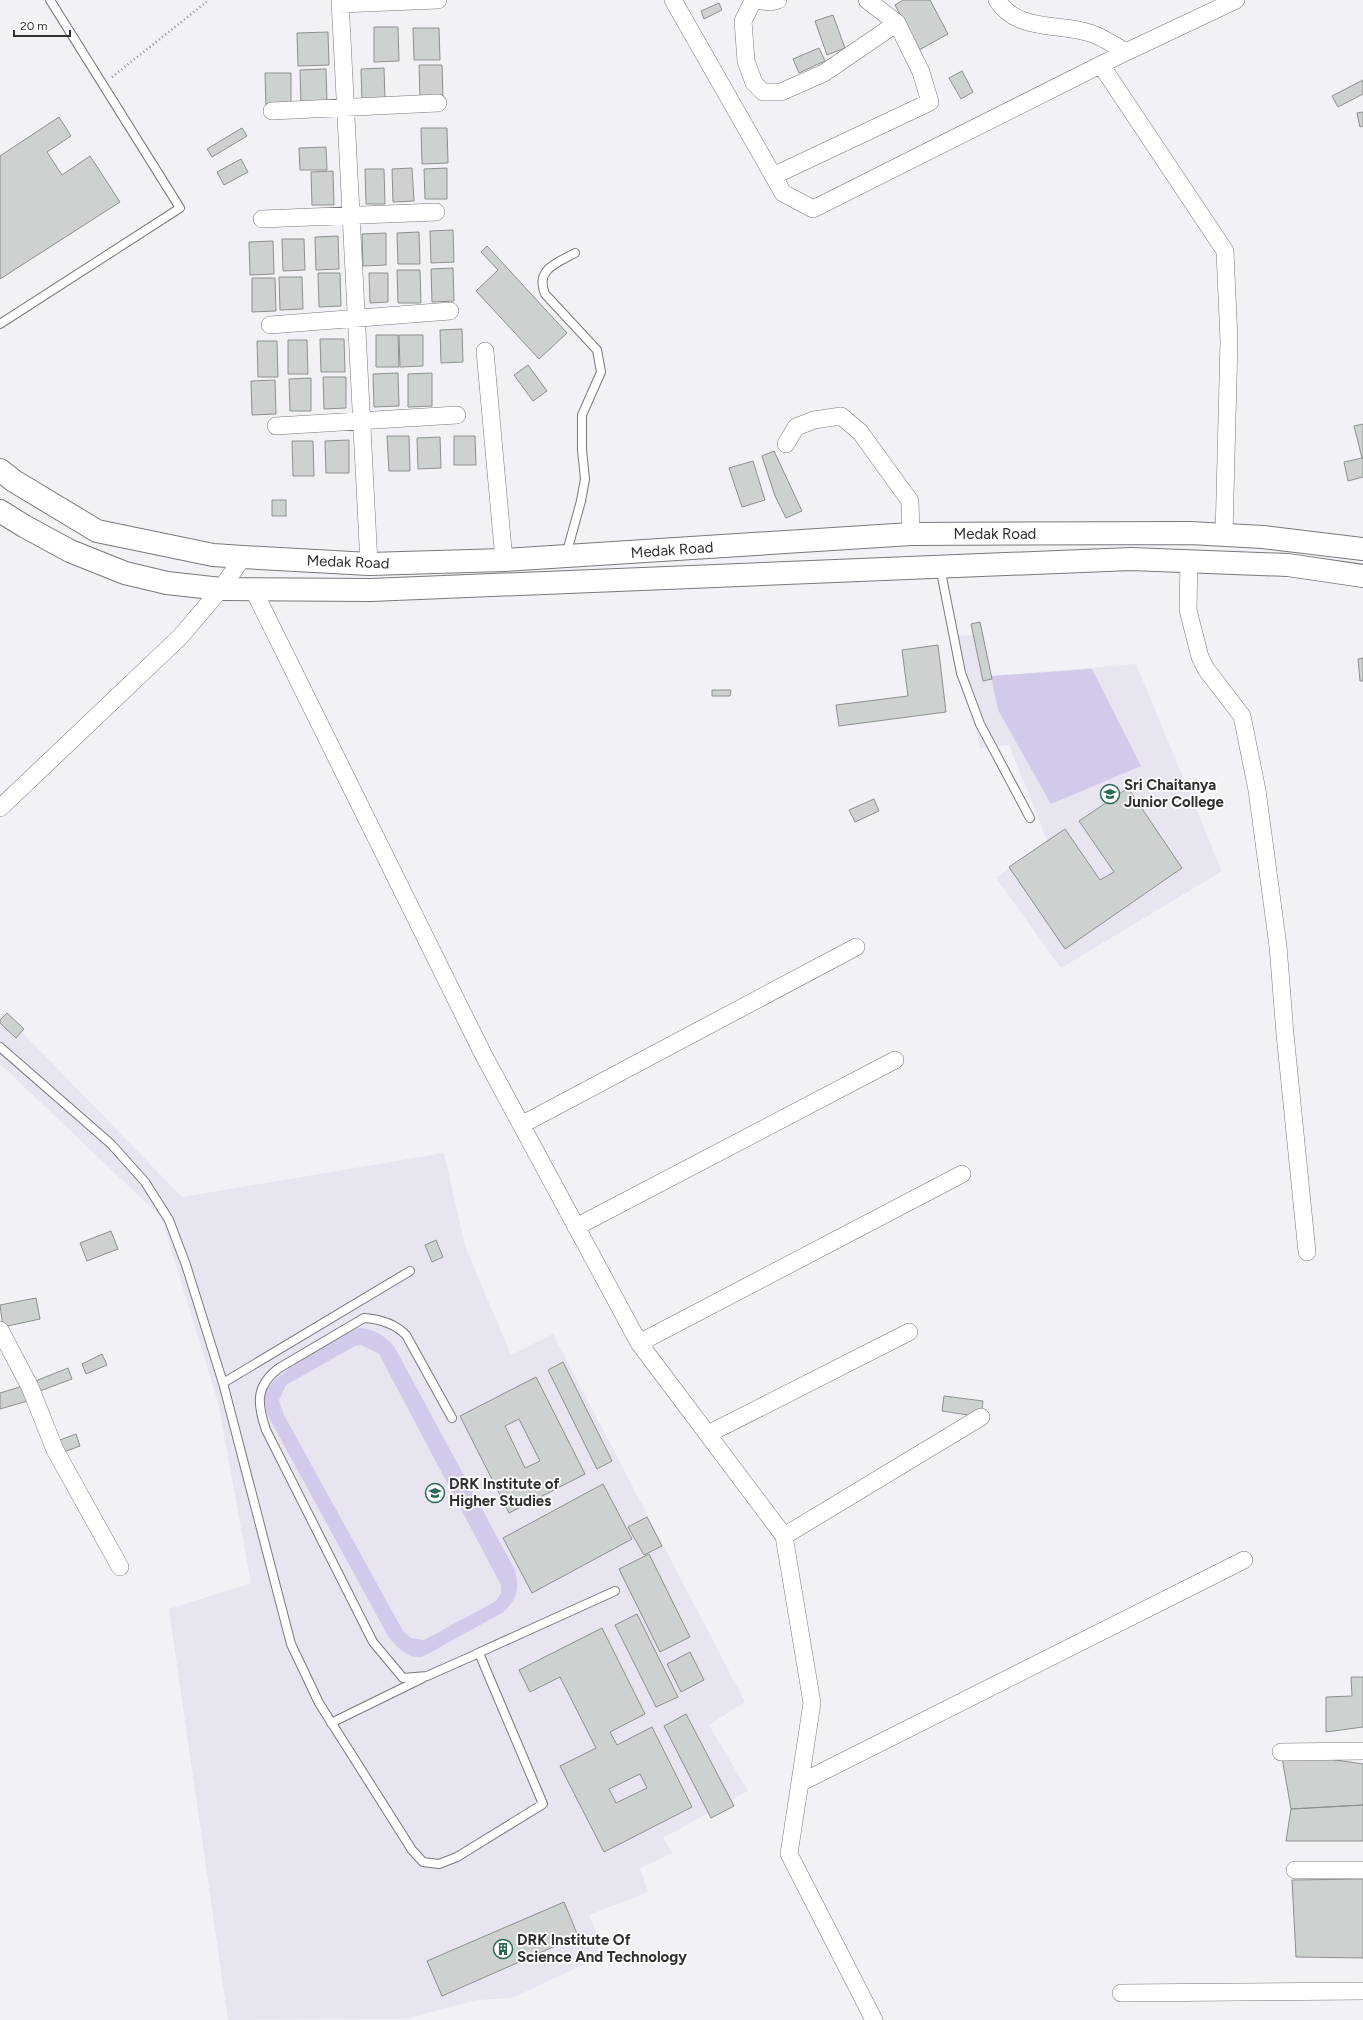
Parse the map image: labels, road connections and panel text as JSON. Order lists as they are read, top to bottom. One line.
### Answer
{"streets":{"main road":["Medak Road"]},"places":{"school or university":["Sri Chaitanya Junior College","DRK Institute of Higher Studies"],"building":["DRK Institute Of Science And Technology"]},"scale_bar":"20 m"}
